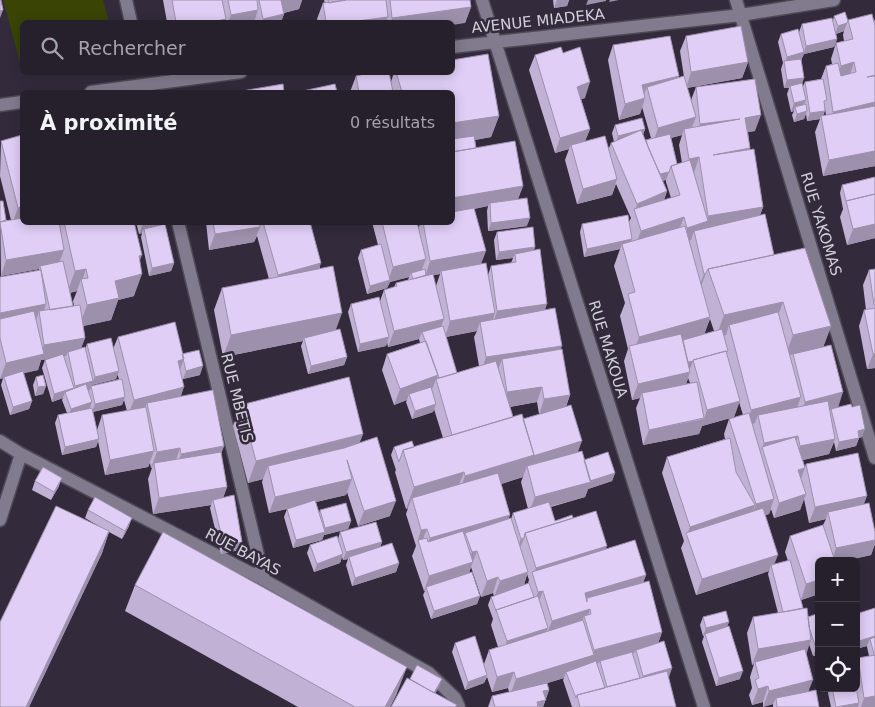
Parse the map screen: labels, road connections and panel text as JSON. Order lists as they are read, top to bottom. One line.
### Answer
{"streets":{"street":["AVENUE MIADEKA","RUE YAKOMAS","RUE MAKOUA","RUE MBETIS","RUE BAYAS"]},"crossings":[["AVENUE MIADEKA","RUE YAKOMAS"],["AVENUE MIADEKA","RUE MAKOUA"],["RUE MBETIS","RUE BAYAS"]],"page":{"search":"Rechercher","heading":["À proximité","0 résultats"],"map_buttons":["+","−"]}}
